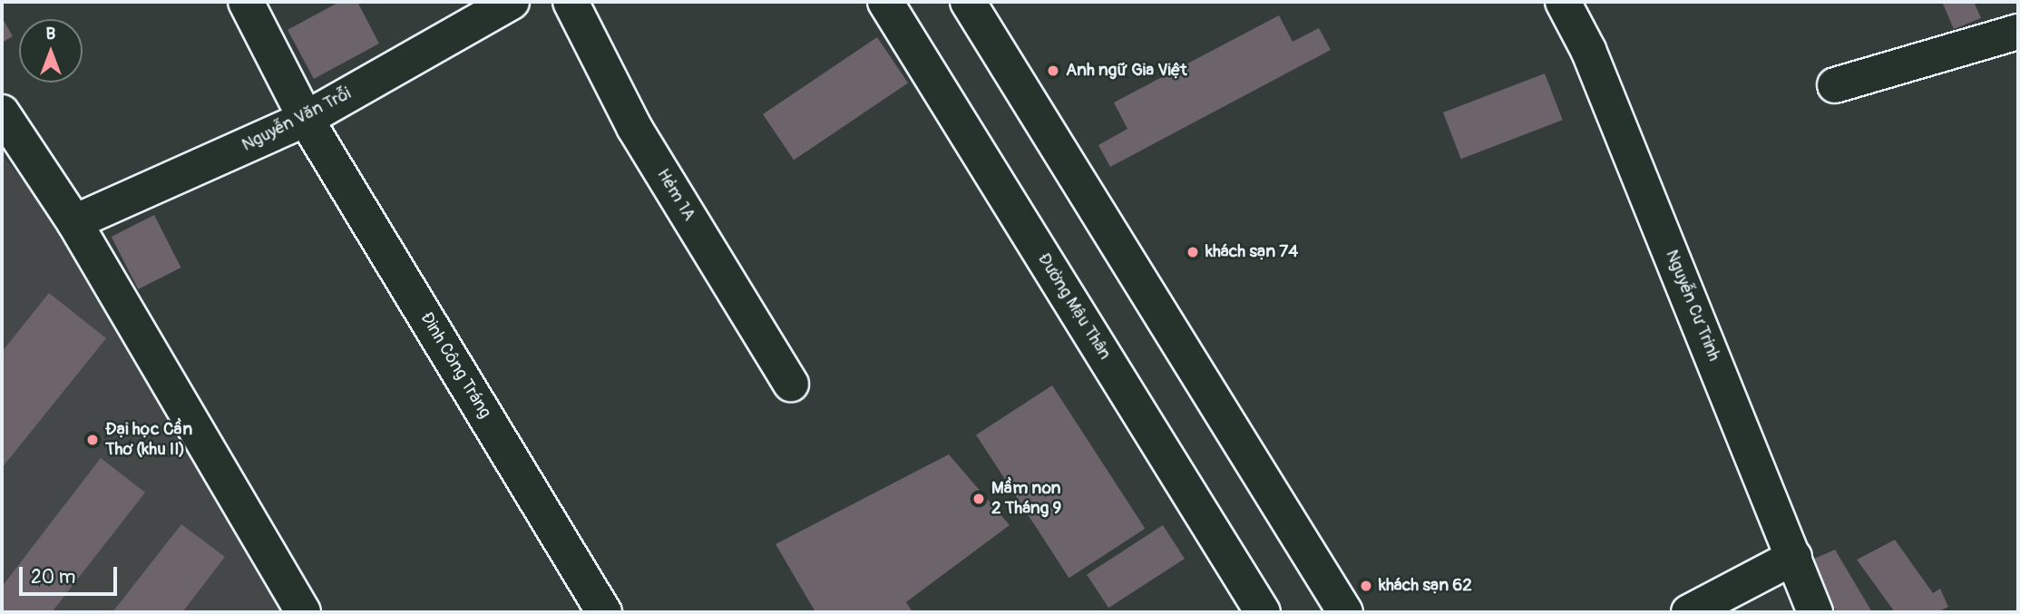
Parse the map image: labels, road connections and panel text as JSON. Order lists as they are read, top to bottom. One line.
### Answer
{"streets":{"street":["Nguyễn Văn Trỗi","Hẻm 1A","Nguyễn Cư Trinh","Đường Mậu Thân","Đinh Công Tráng"]},"crossings":[["Nguyễn Văn Trỗi","Đinh Công Tráng"]],"places":["Anh ngữ Gia Việt","khách sạn 74","Đại học Cần Thơ (khu II)","Mầm non 2 Tháng 9","khách sạn 62"],"scale_bar":"20 m","north":"top"}
